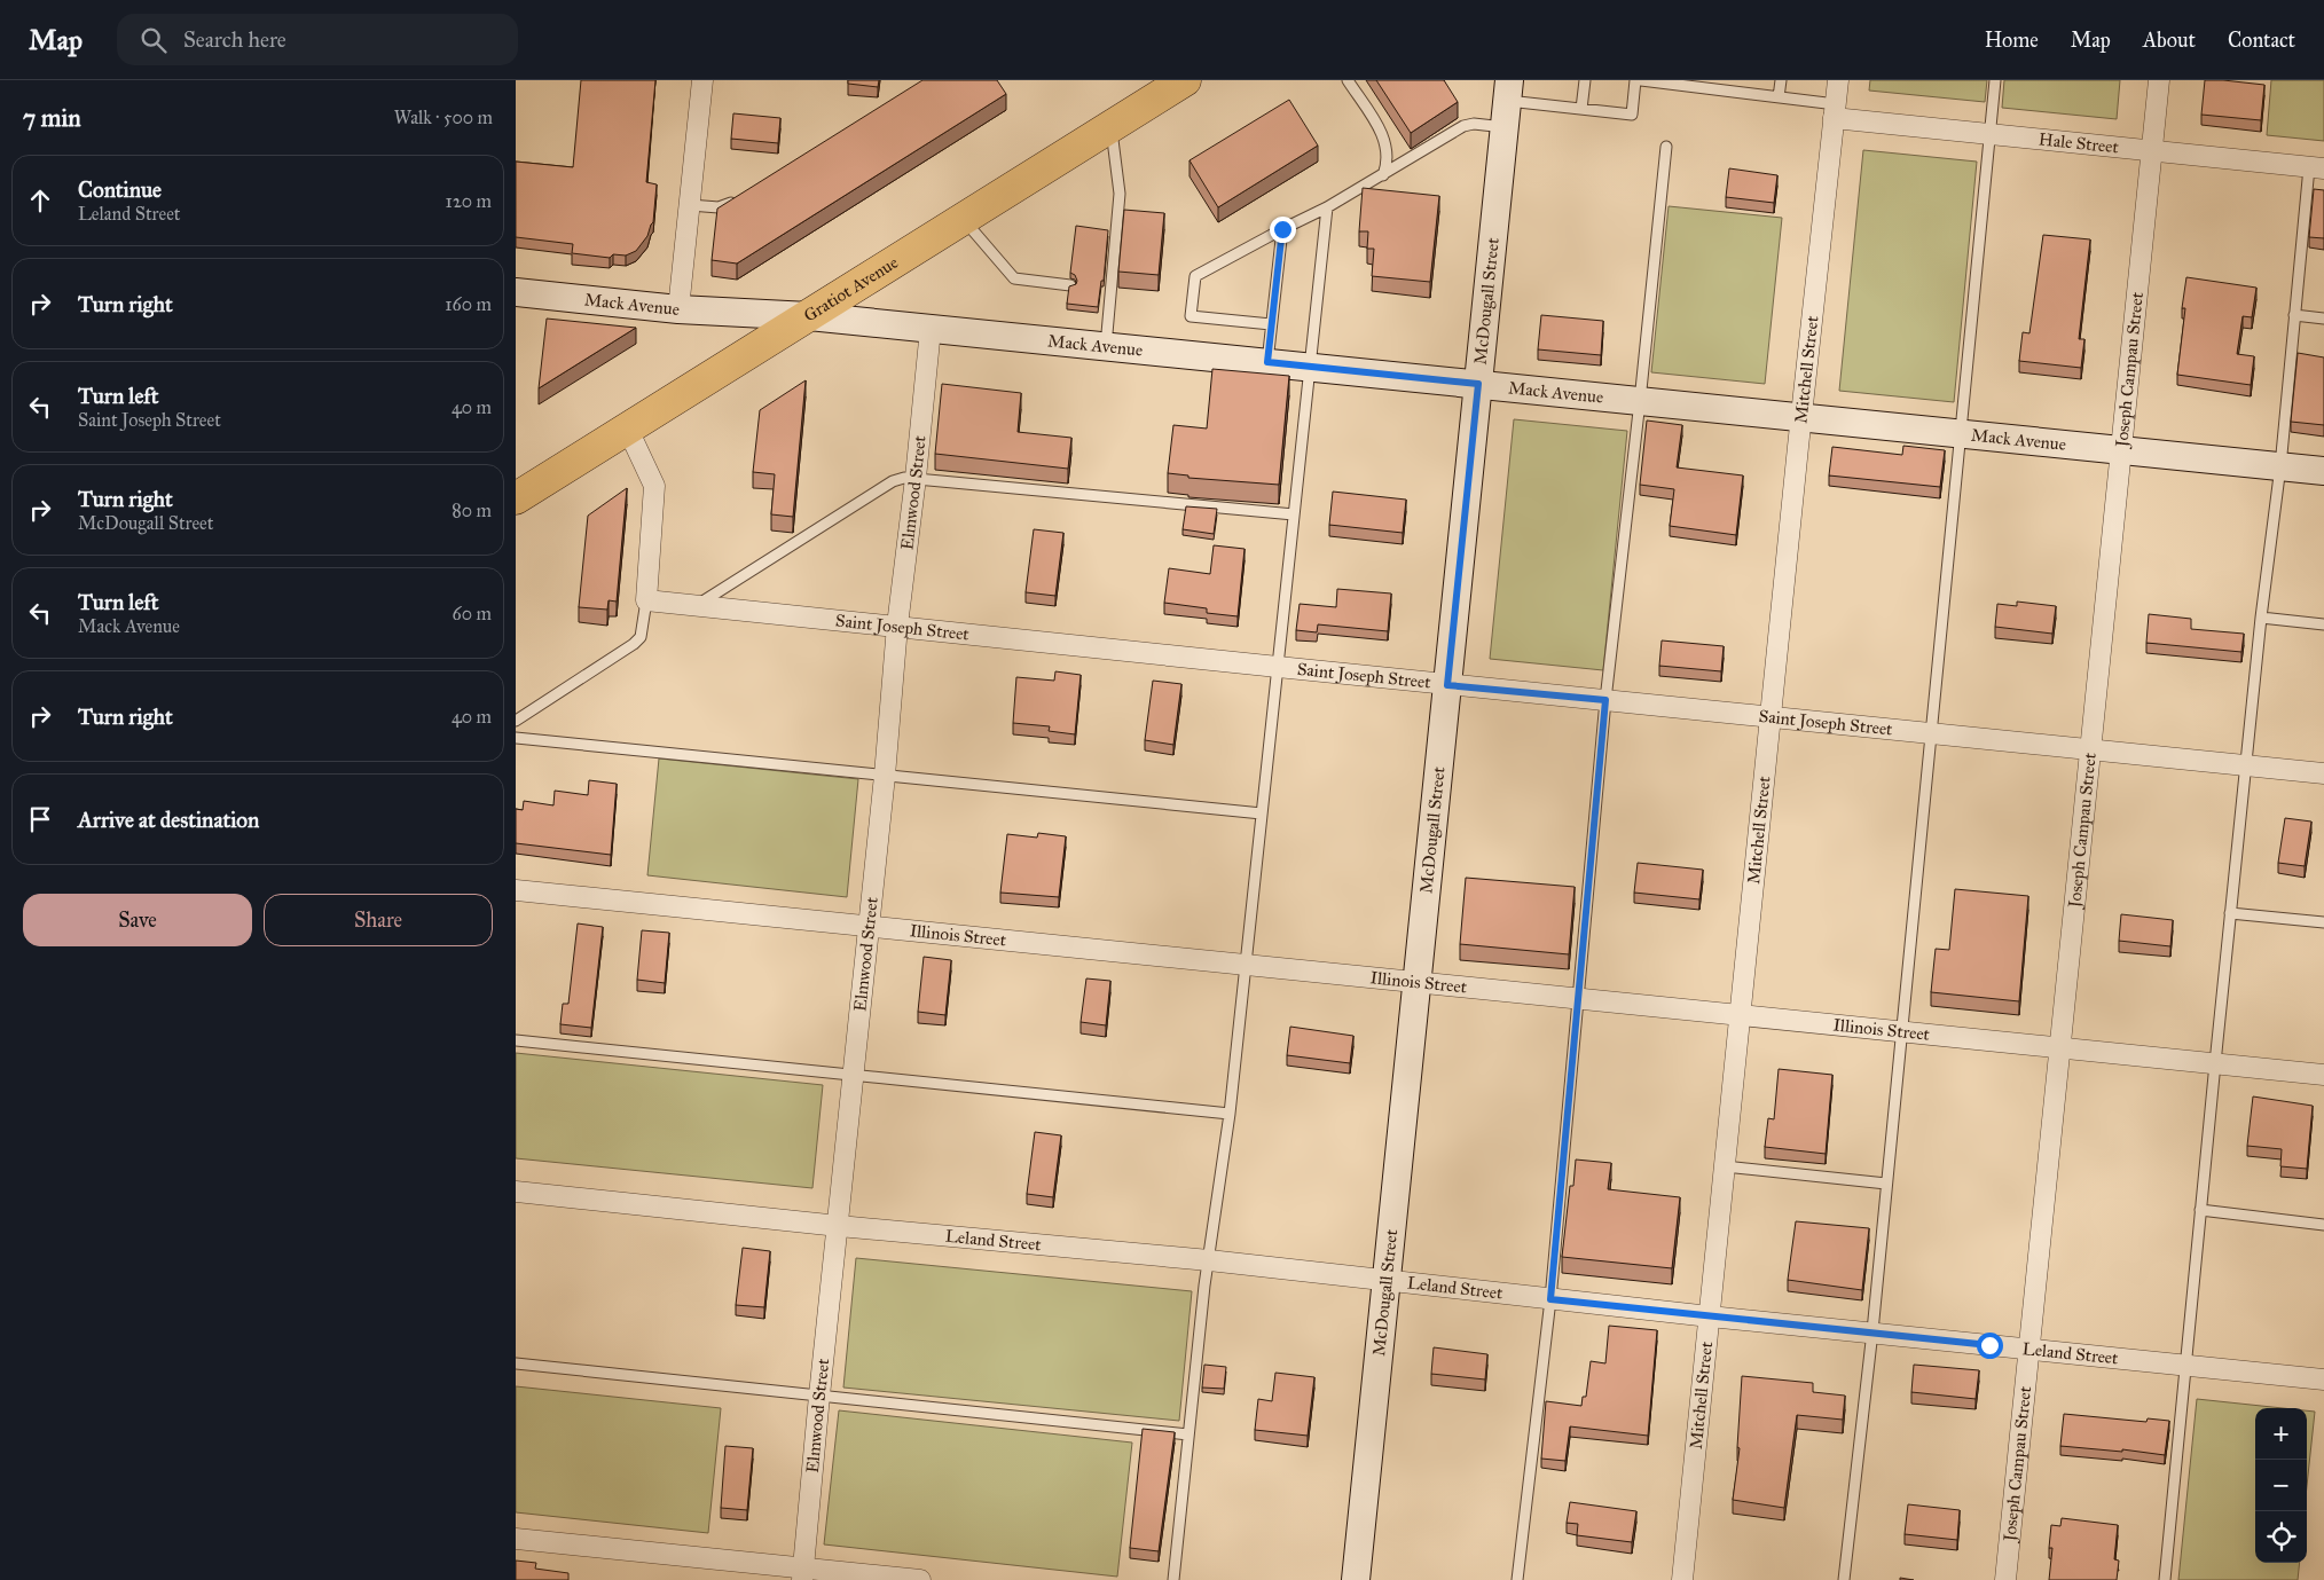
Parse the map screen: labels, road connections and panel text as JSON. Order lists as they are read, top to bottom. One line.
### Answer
{"streets":{"main road":["Gratiot Avenue","McDougall Street","Mack Avenue"],"street":["Hale Street","Mitchell Street","Joseph Campau Street","Elmwood Street","Saint Joseph Street","Illinois Street","Leland Street"]},"crossings":[["Hale Street","Mitchell Street"],["Hale Street","Joseph Campau Street"],["Gratiot Avenue","Mack Avenue"],["McDougall Street","Mack Avenue"],["McDougall Street","Saint Joseph Street"],["McDougall Street","Illinois Street"],["McDougall Street","Leland Street"],["Mack Avenue","Mitchell Street"],["Mack Avenue","Joseph Campau Street"],["Mack Avenue","Elmwood Street"],["Mitchell Street","Saint Joseph Street"],["Mitchell Street","Illinois Street"],["Mitchell Street","Leland Street"],["Joseph Campau Street","Saint Joseph Street"],["Joseph Campau Street","Illinois Street"],["Joseph Campau Street","Leland Street"],["Elmwood Street","Saint Joseph Street"],["Elmwood Street","Illinois Street"],["Elmwood Street","Leland Street"]],"page":{"header":"Map","search":"Search here","nav":["Home","Map","About","Contact"],"heading":["7 min","Walk · 500 m"],"list":[["Continue","Leland Street","120 m"],["Turn right","160 m"],["Turn left","Saint Joseph Street","40 m"],["Turn right","McDougall Street","80 m"],["Turn left","Mack Avenue","60 m"],["Turn right","40 m"],"Arrive at destination"],"buttons":["Save","Share"],"map_buttons":["+","−"]}}
